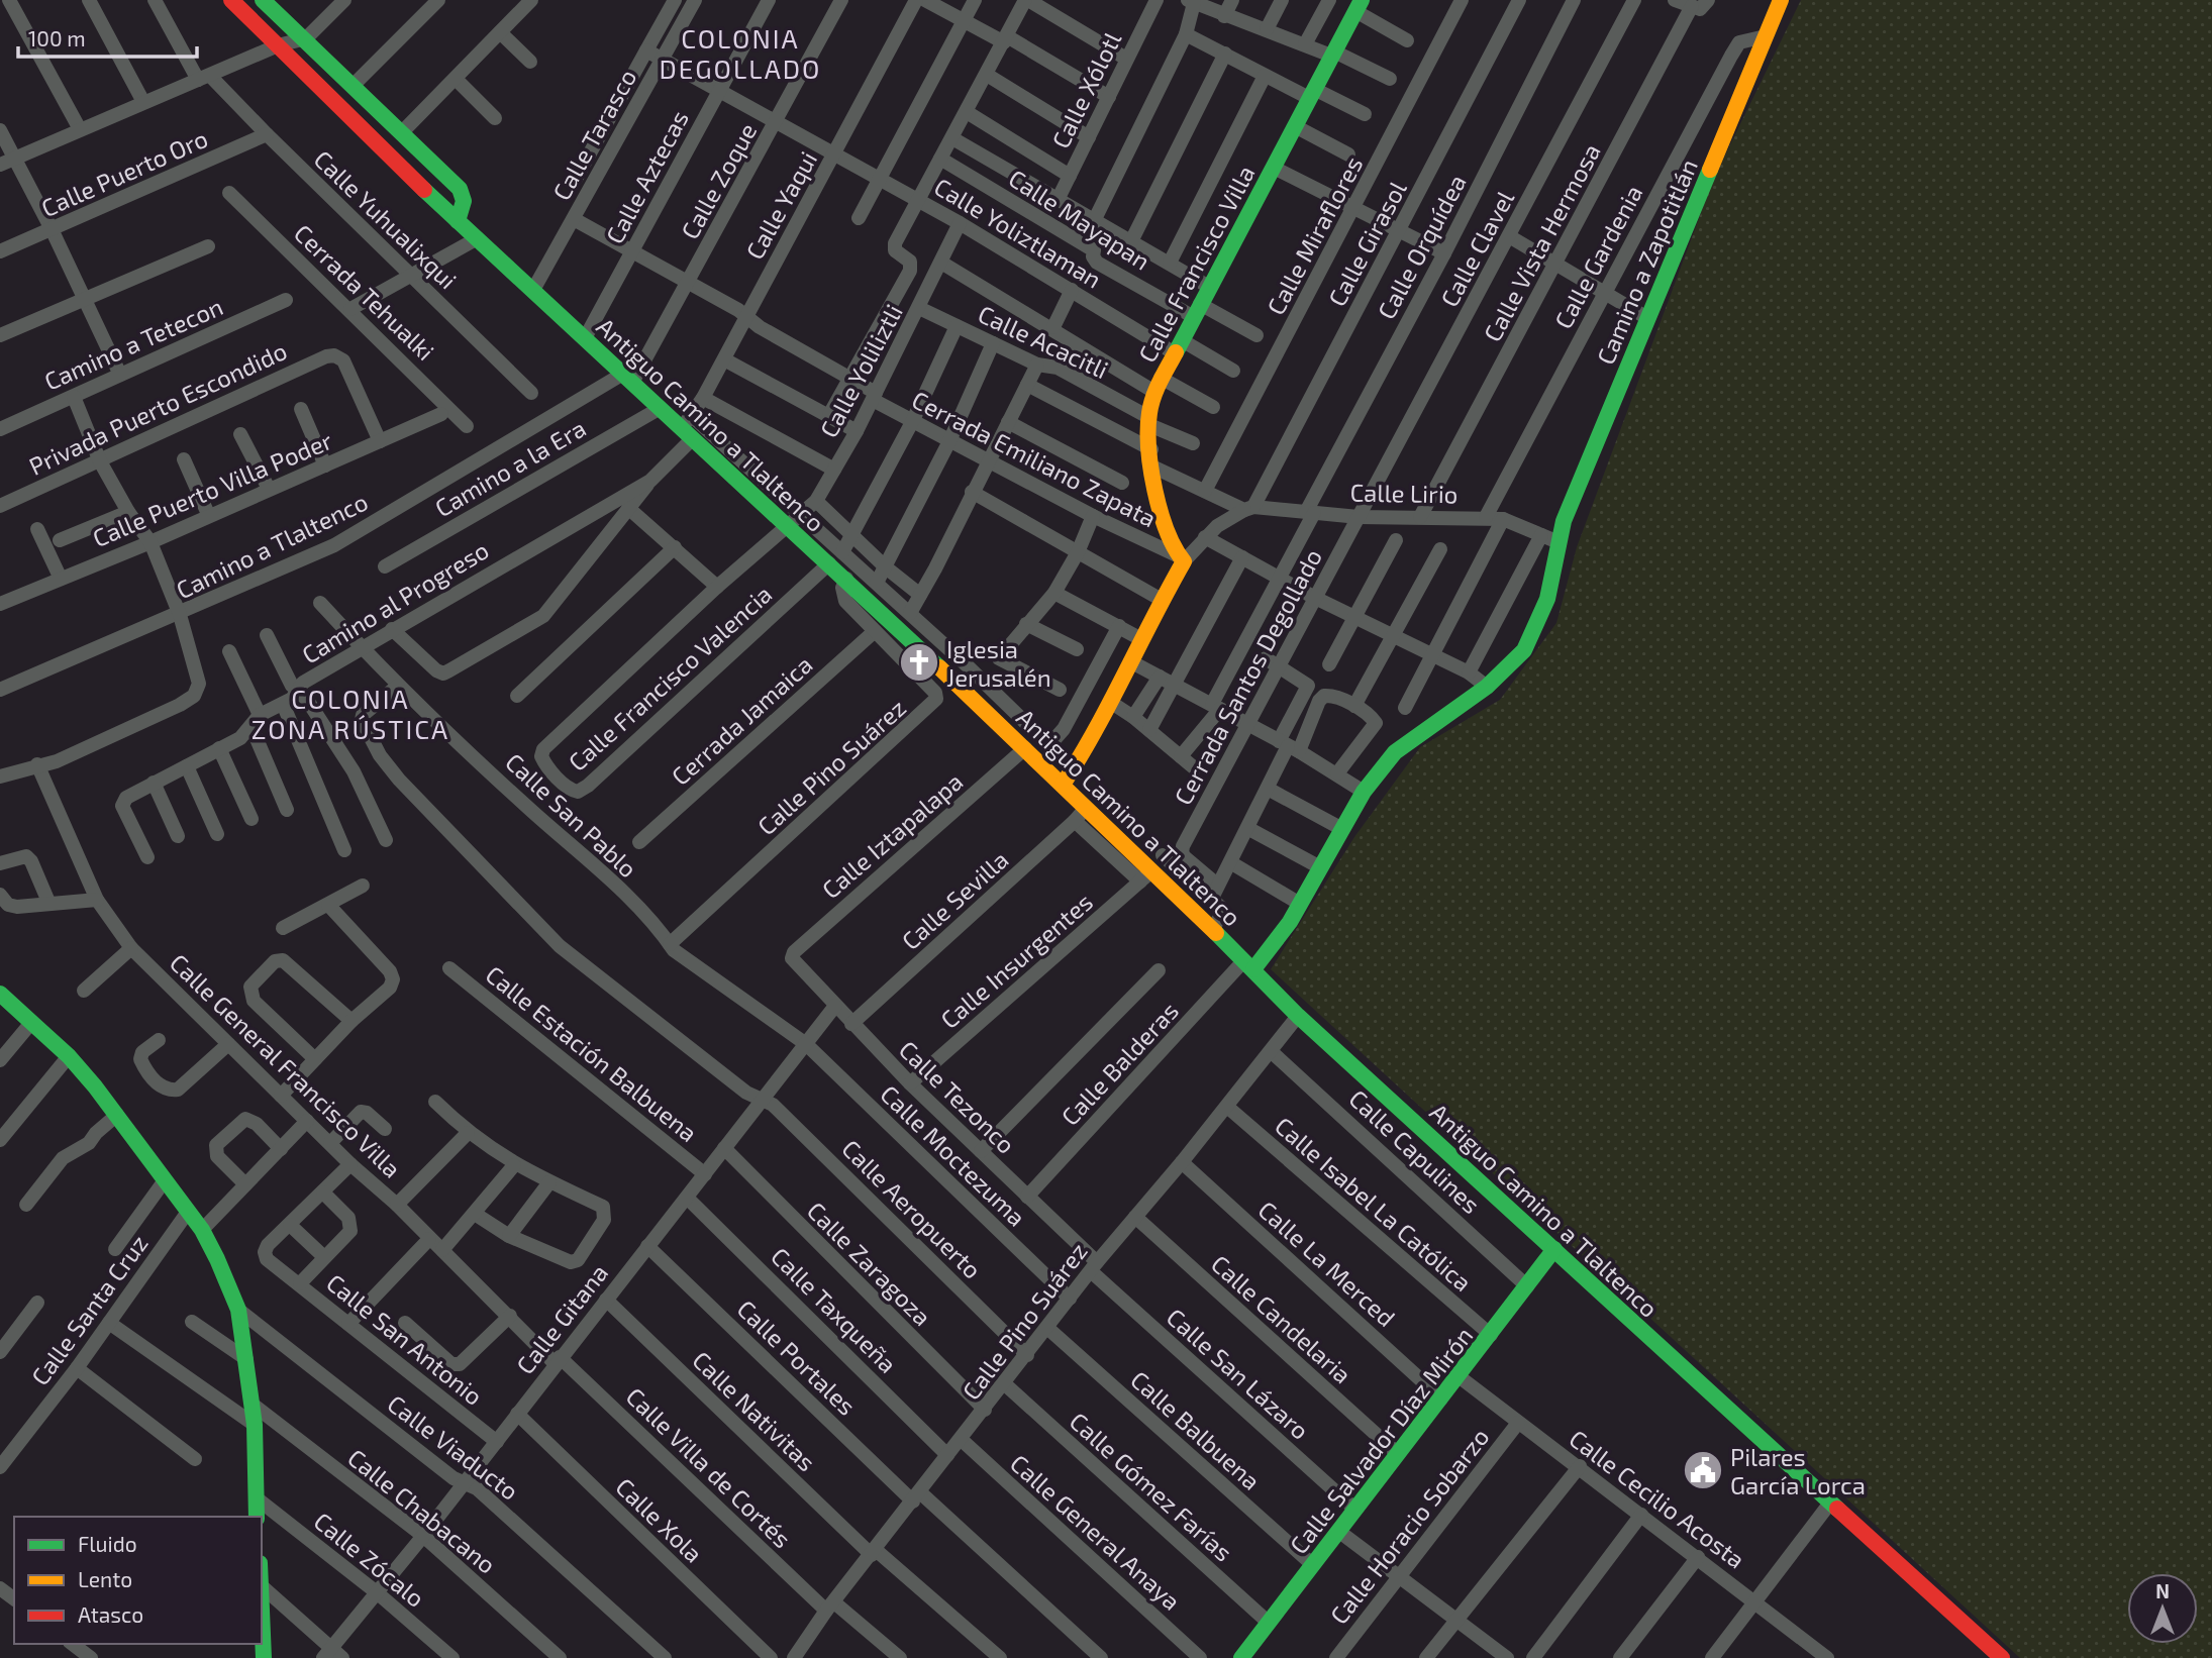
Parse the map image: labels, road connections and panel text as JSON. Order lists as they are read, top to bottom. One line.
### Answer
{"streets":{"street":["Calle Xólotl","Calle Tarasco","Calle Puerto Oro","Calle Aztecas","Calle Zoque","Calle Yaqui","Calle Yuhualixqui","Calle Mayapan","Calle Yoliztlaman","Calle Miraflores","Calle Vista Hermosa","Calle Girasol","Calle Orquídea","Calle Clavel","Calle Gardenia","Camino a Zapotitlán","Calle Francisco Villa","Cerrada Tehualki","Calle Acacitli","Camino a Tetecon","Calle Yoliliztli","Privada Puerto Escondido","Antiguo Camino a Tlaltenco","Cerrada Emiliano Zapata","Camino a la Era","Calle Puerto Villa Poder","Calle Lirio","Camino a Tlaltenco","Camino al Progreso","Cerrada Santos Degollado","Calle Francisco Valencia","Cerrada Jamaica","Calle Pino Suárez","Calle San Pablo","Calle Iztapalapa","Calle Sevilla","Calle Insurgentes","Calle Estación Balbuena","Calle Balderas","Calle General Francisco Villa","Calle Tezonco","Calle Capulines","Calle Moctezuma","Calle Isabel La Católica","Calle Aeropuerto","Calle Zaragoza","Calle La Merced","Calle Santa Cruz","Calle Taxqueña","Calle Gitana","Calle Candelaria","Calle San Antonio","Calle Portales","Calle San Lázaro","Calle Nativitas","Calle Balbuena","Calle Salvador Díaz Mirón","Calle Viaducto","Calle Villa de Cortés","Calle Gómez Farías","Calle Cecilio Acosta","Calle Chabacano","Calle Xola","Calle Horacio Sobarzo","Calle General Anaya","Calle Zócalo"]},"crossings":[["Calle Tarasco","Calle Yoliztlaman"],["Calle Tarasco","Antiguo Camino a Tlaltenco"],["Calle Tarasco","Cerrada Emiliano Zapata"],["Calle Puerto Oro","Calle Yuhualixqui"],["Calle Aztecas","Calle Yoliztlaman"],["Calle Aztecas","Antiguo Camino a Tlaltenco"],["Calle Aztecas","Cerrada Emiliano Zapata"],["Calle Zoque","Calle Yoliztlaman"],["Calle Zoque","Antiguo Camino a Tlaltenco"],["Calle Zoque","Cerrada Emiliano Zapata"],["Calle Zoque","Camino a Tlaltenco"],["Calle Yaqui","Calle Yoliztlaman"],["Calle Yaqui","Antiguo Camino a Tlaltenco"],["Calle Yaqui","Cerrada Emiliano Zapata"],["Calle Yaqui","Camino al Progreso"],["Calle Mayapan","Calle Francisco Villa"],["Calle Yoliztlaman","Calle Francisco Villa"],["Calle Yoliztlaman","Calle Yoliliztli"],["Calle Miraflores","Calle Lirio"],["Calle Vista Hermosa","Calle Lirio"],["Calle Girasol","Calle Lirio"],["Calle Orquídea","Calle Lirio"],["Calle Clavel","Calle Lirio"],["Calle Clavel","Cerrada Santos Degollado"],["Calle Gardenia","Camino a Zapotitlán"],["Calle Gardenia","Calle Lirio"],["Camino a Zapotitlán","Antiguo Camino a Tlaltenco"],["Camino a Zapotitlán","Calle Lirio"],["Camino a Zapotitlán","Calle Balderas"],["Calle Francisco Villa","Calle Acacitli"],["Calle Francisco Villa","Cerrada Emiliano Zapata"],["Calle Francisco Villa","Calle Lirio"],["Calle Acacitli","Calle Yoliliztli"],["Calle Yoliliztli","Antiguo Camino a Tlaltenco"],["Calle Yoliliztli","Cerrada Emiliano Zapata"],["Calle Yoliliztli","Calle Francisco Valencia"],["Privada Puerto Escondido","Calle Puerto Villa Poder"],["Antiguo Camino a Tlaltenco","Camino a la Era"],["Antiguo Camino a Tlaltenco","Camino a Tlaltenco"],["Antiguo Camino a Tlaltenco","Camino al Progreso"],["Antiguo Camino a Tlaltenco","Calle Francisco Valencia"],["Antiguo Camino a Tlaltenco","Calle Pino Suárez"],["Antiguo Camino a Tlaltenco","Calle Iztapalapa"],["Antiguo Camino a Tlaltenco","Calle Sevilla"],["Antiguo Camino a Tlaltenco","Calle Insurgentes"],["Antiguo Camino a Tlaltenco","Calle Balderas"],["Antiguo Camino a Tlaltenco","Calle Salvador Díaz Mirón"],["Calle Lirio","Cerrada Santos Degollado"],["Camino al Progreso","Calle San Pablo"],["Cerrada Jamaica","Calle Pino Suárez"],["Calle Pino Suárez","Calle San Pablo"],["Calle Pino Suárez","Calle Tezonco"],["Calle Pino Suárez","Calle Capulines"],["Calle Pino Suárez","Calle Moctezuma"],["Calle Pino Suárez","Calle Isabel La Católica"],["Calle Pino Suárez","Calle Aeropuerto"],["Calle Pino Suárez","Calle Zaragoza"],["Calle Pino Suárez","Calle La Merced"],["Calle Pino Suárez","Calle Taxqueña"],["Calle Pino Suárez","Calle Candelaria"],["Calle Pino Suárez","Calle Portales"],["Calle Pino Suárez","Calle San Lázaro"],["Calle Pino Suárez","Calle Nativitas"],["Calle Pino Suárez","Calle Balbuena"],["Calle Pino Suárez","Calle Villa de Cortés"],["Calle Pino Suárez","Calle Gómez Farías"],["Calle Pino Suárez","Calle General Anaya"],["Calle San Pablo","Calle Moctezuma"],["Calle San Pablo","Calle Aeropuerto"],["Calle San Pablo","Calle Gitana"],["Calle Iztapalapa","Calle Tezonco"],["Calle Sevilla","Calle Tezonco"],["Calle Insurgentes","Calle Tezonco"],["Calle Estación Balbuena","Calle Gitana"],["Calle Balderas","Calle Tezonco"],["Calle General Francisco Villa","Calle Gitana"],["Calle General Francisco Villa","Calle Villa de Cortés"],["Calle Tezonco","Calle Gitana"],["Calle Tezonco","Calle San Lázaro"],["Calle Capulines","Calle Salvador Díaz Mirón"],["Calle Moctezuma","Calle Gitana"],["Calle Isabel La Católica","Calle Salvador Díaz Mirón"],["Calle Aeropuerto","Calle Gitana"],["Calle Zaragoza","Calle Gitana"],["Calle La Merced","Calle Salvador Díaz Mirón"],["Calle Taxqueña","Calle Gitana"],["Calle Gitana","Calle San Antonio"],["Calle Gitana","Calle Portales"],["Calle Gitana","Calle Nativitas"],["Calle Gitana","Calle Viaducto"],["Calle Gitana","Calle Villa de Cortés"],["Calle Gitana","Calle Chabacano"],["Calle Gitana","Calle Xola"],["Calle Gitana","Calle Zócalo"],["Calle Candelaria","Calle Salvador Díaz Mirón"],["Calle San Lázaro","Calle Salvador Díaz Mirón"],["Calle Balbuena","Calle Salvador Díaz Mirón"],["Calle Salvador Díaz Mirón","Calle Gómez Farías"],["Calle Salvador Díaz Mirón","Calle Cecilio Acosta"],["Calle Cecilio Acosta","Calle Horacio Sobarzo"]],"districts":["COLONIA DEGOLLADO","COLONIA ZONA RÚSTICA"],"places":{"church":["Iglesia Jerusalén"],"public building":["Pilares García Lorca"]},"legend":["Fluido","Lento","Atasco"],"scale_bar":"100 m","north":"top"}
